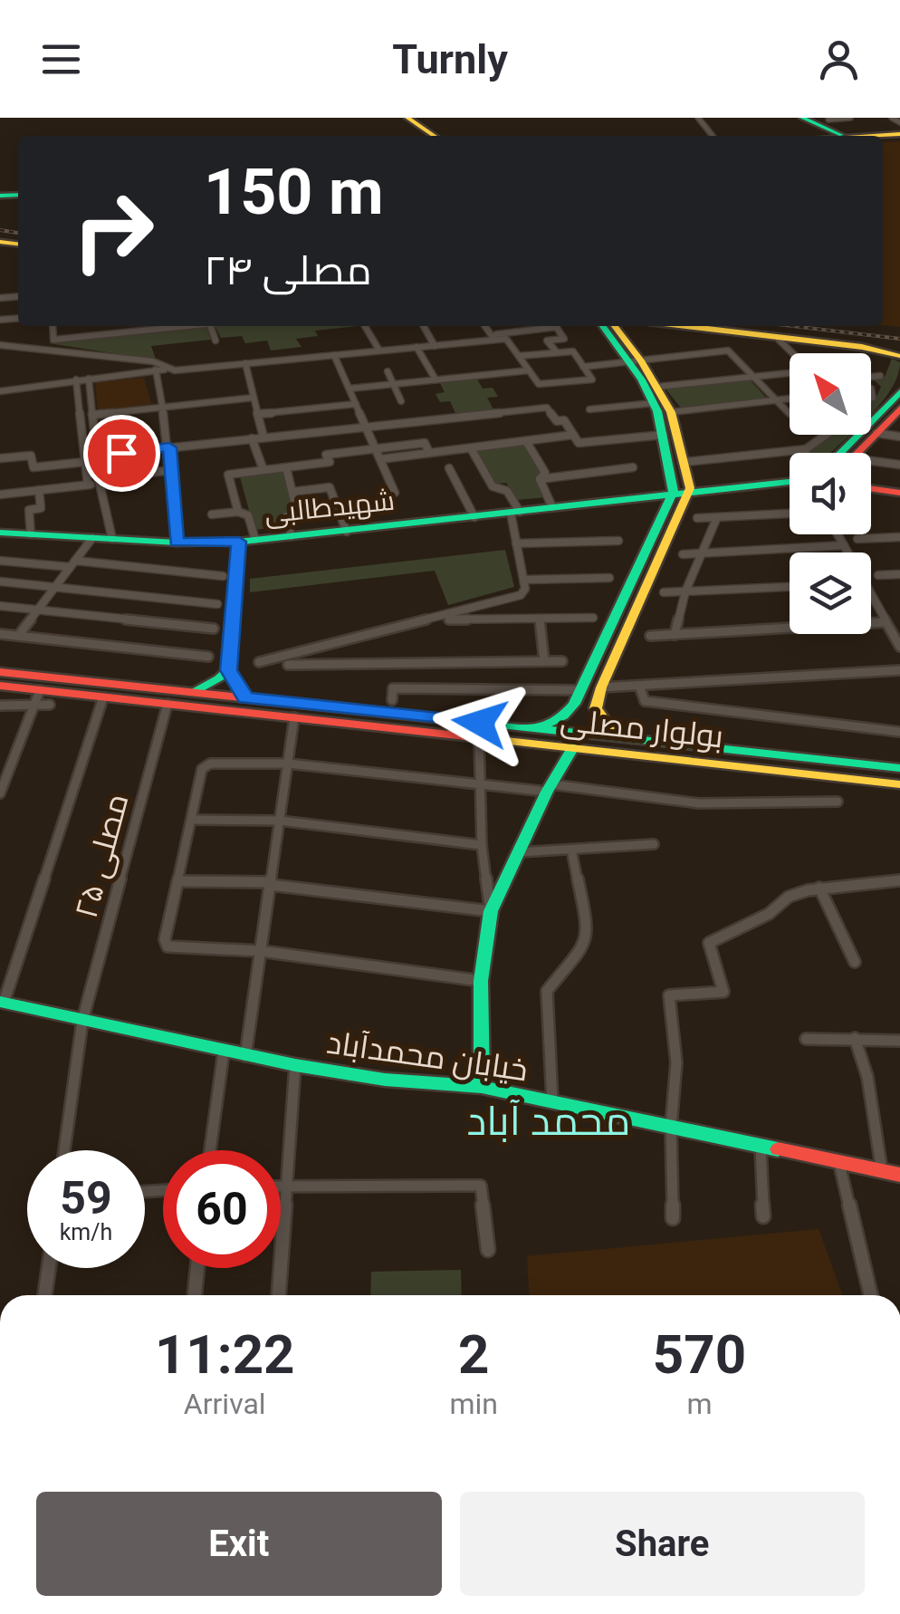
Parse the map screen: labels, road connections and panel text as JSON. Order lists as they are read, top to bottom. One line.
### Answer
{"streets":{"street":["شهیدطالبی","بولوار مصلی","مصلی ۲۵","خیابان محمدآباد"]},"crossings":[["بولوار مصلی","مصلی ۲۵"],["مصلی ۲۵","خیابان محمدآباد"]],"districts":["محمد آباد"],"north":"top left","page":{"header":"Turnly","turn":["150 m","مصلی ۲۴"],"speed":"59 km/h","limit":"60","eta":["11:22","Arrival","2","min","570","m"],"buttons":["Exit","Share"]}}
